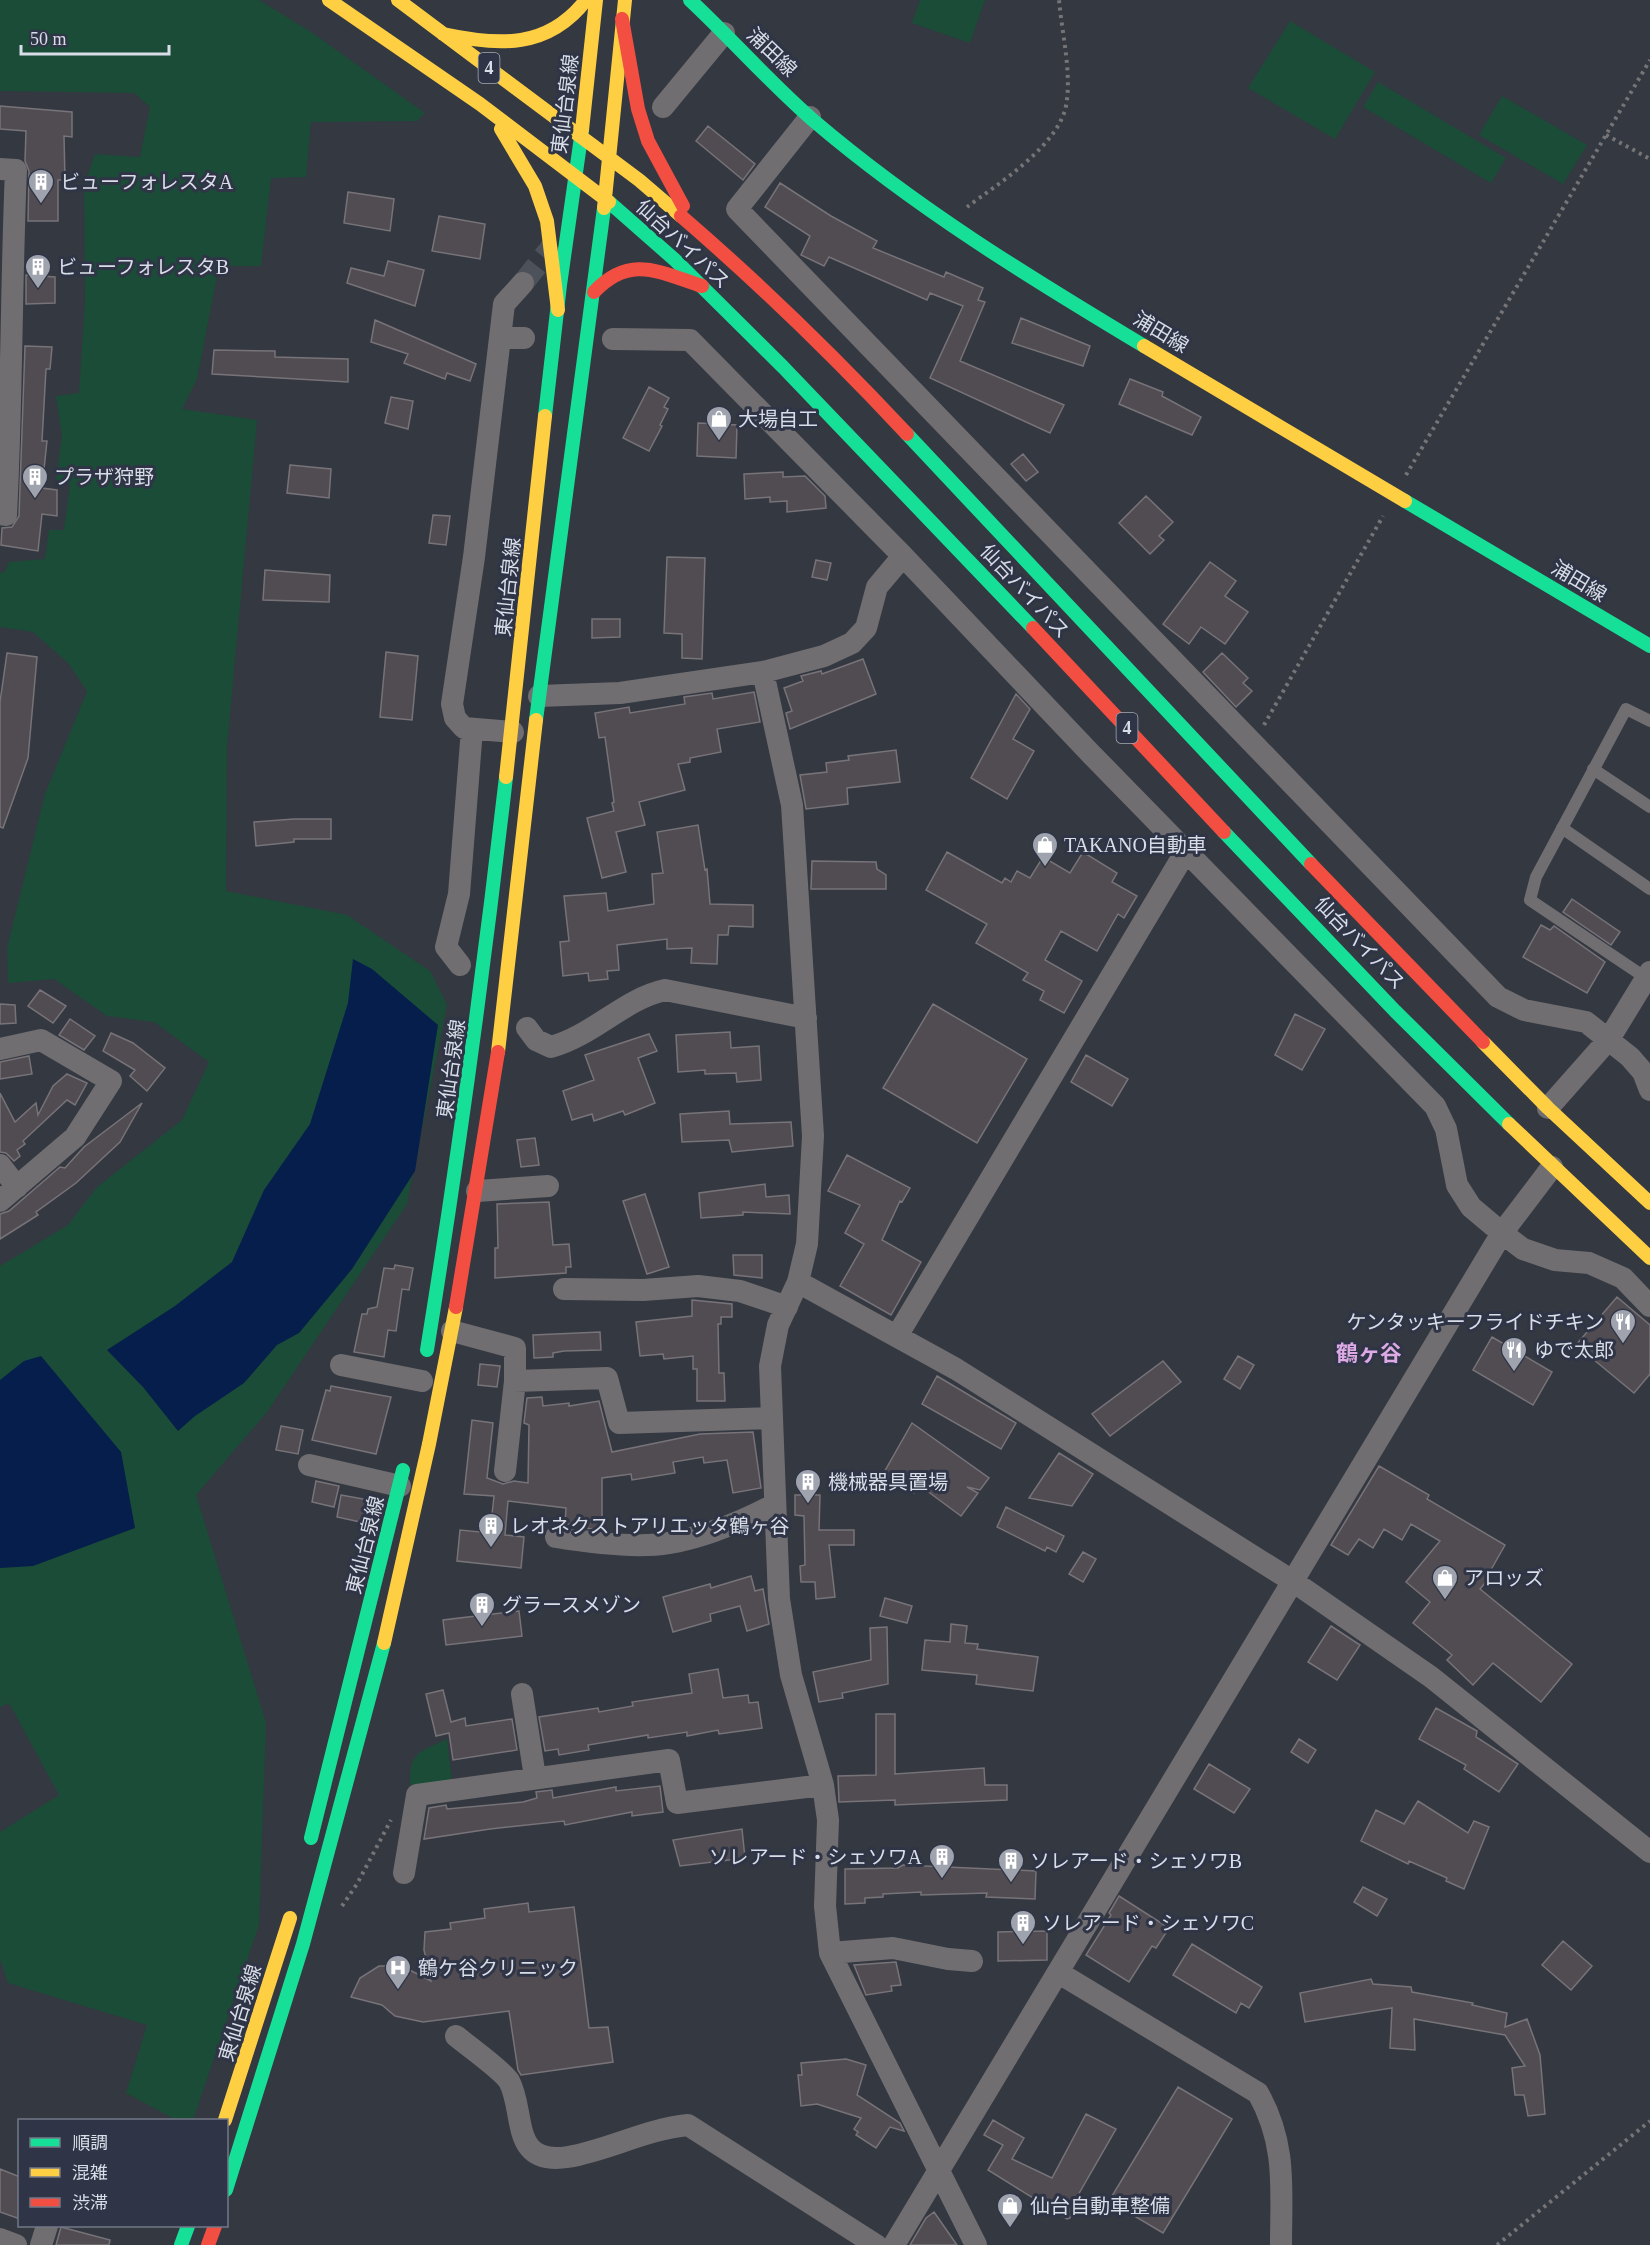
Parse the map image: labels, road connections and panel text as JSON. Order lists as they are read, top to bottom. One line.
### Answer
{"streets":{"main road":["浦田線","4","東仙台泉線","仙台バイパス"]},"crossings":[["東仙台泉線","仙台バイパス"]],"districts":["鶴ヶ谷"],"places":{"building":["ビューフォレスタA","ビューフォレスタB","プラザ狩野","機械器具置場","レオネクストアリエッタ鶴ヶ谷","グラースメゾン","ソレアード・シェソワA","ソレアード・シェソワB","ソレアード・シェソワC"],"shop":["大場自工","TAKANO自動車","アロッズ","仙台自動車整備"],"restaurant":["ケンタッキーフライドチキン","ゆで太郎"],"hospital":["鶴ケ谷クリニック"]},"legend":["順調","混雑","渋滞"],"scale_bar":"50 m"}
